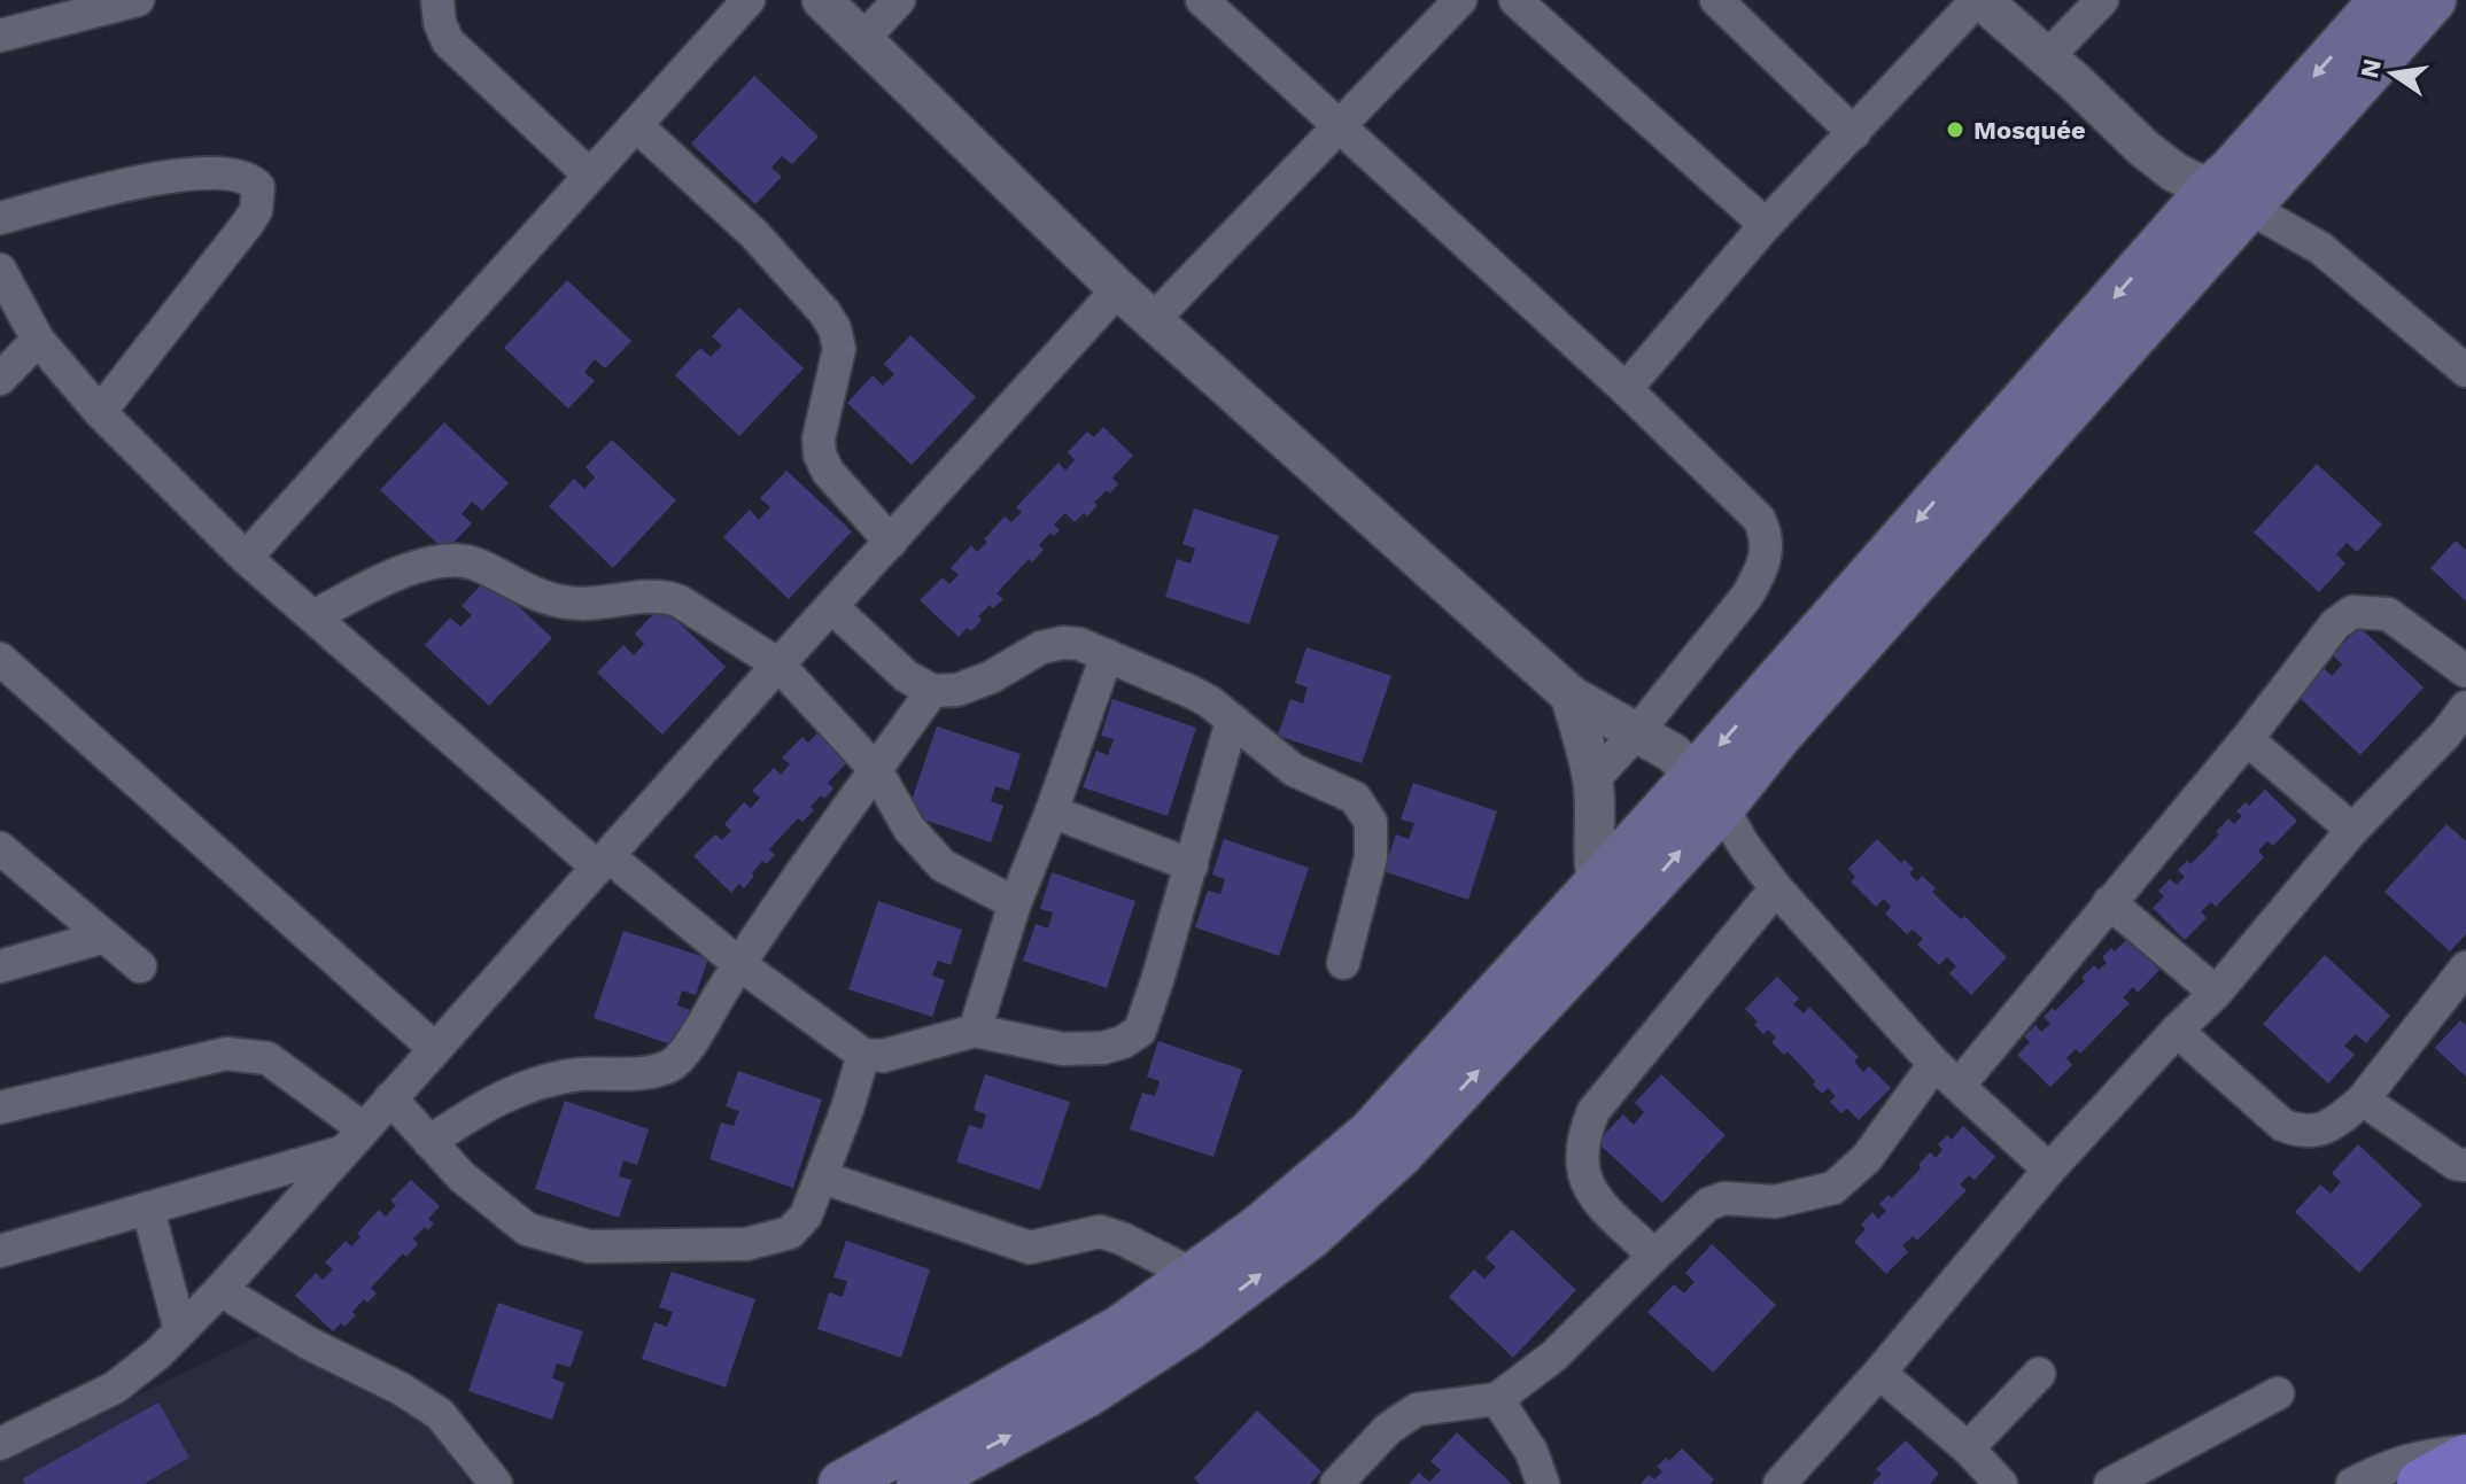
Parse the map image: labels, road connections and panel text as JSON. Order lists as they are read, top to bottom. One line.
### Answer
{"places":["Mosquée"],"north":"left"}
